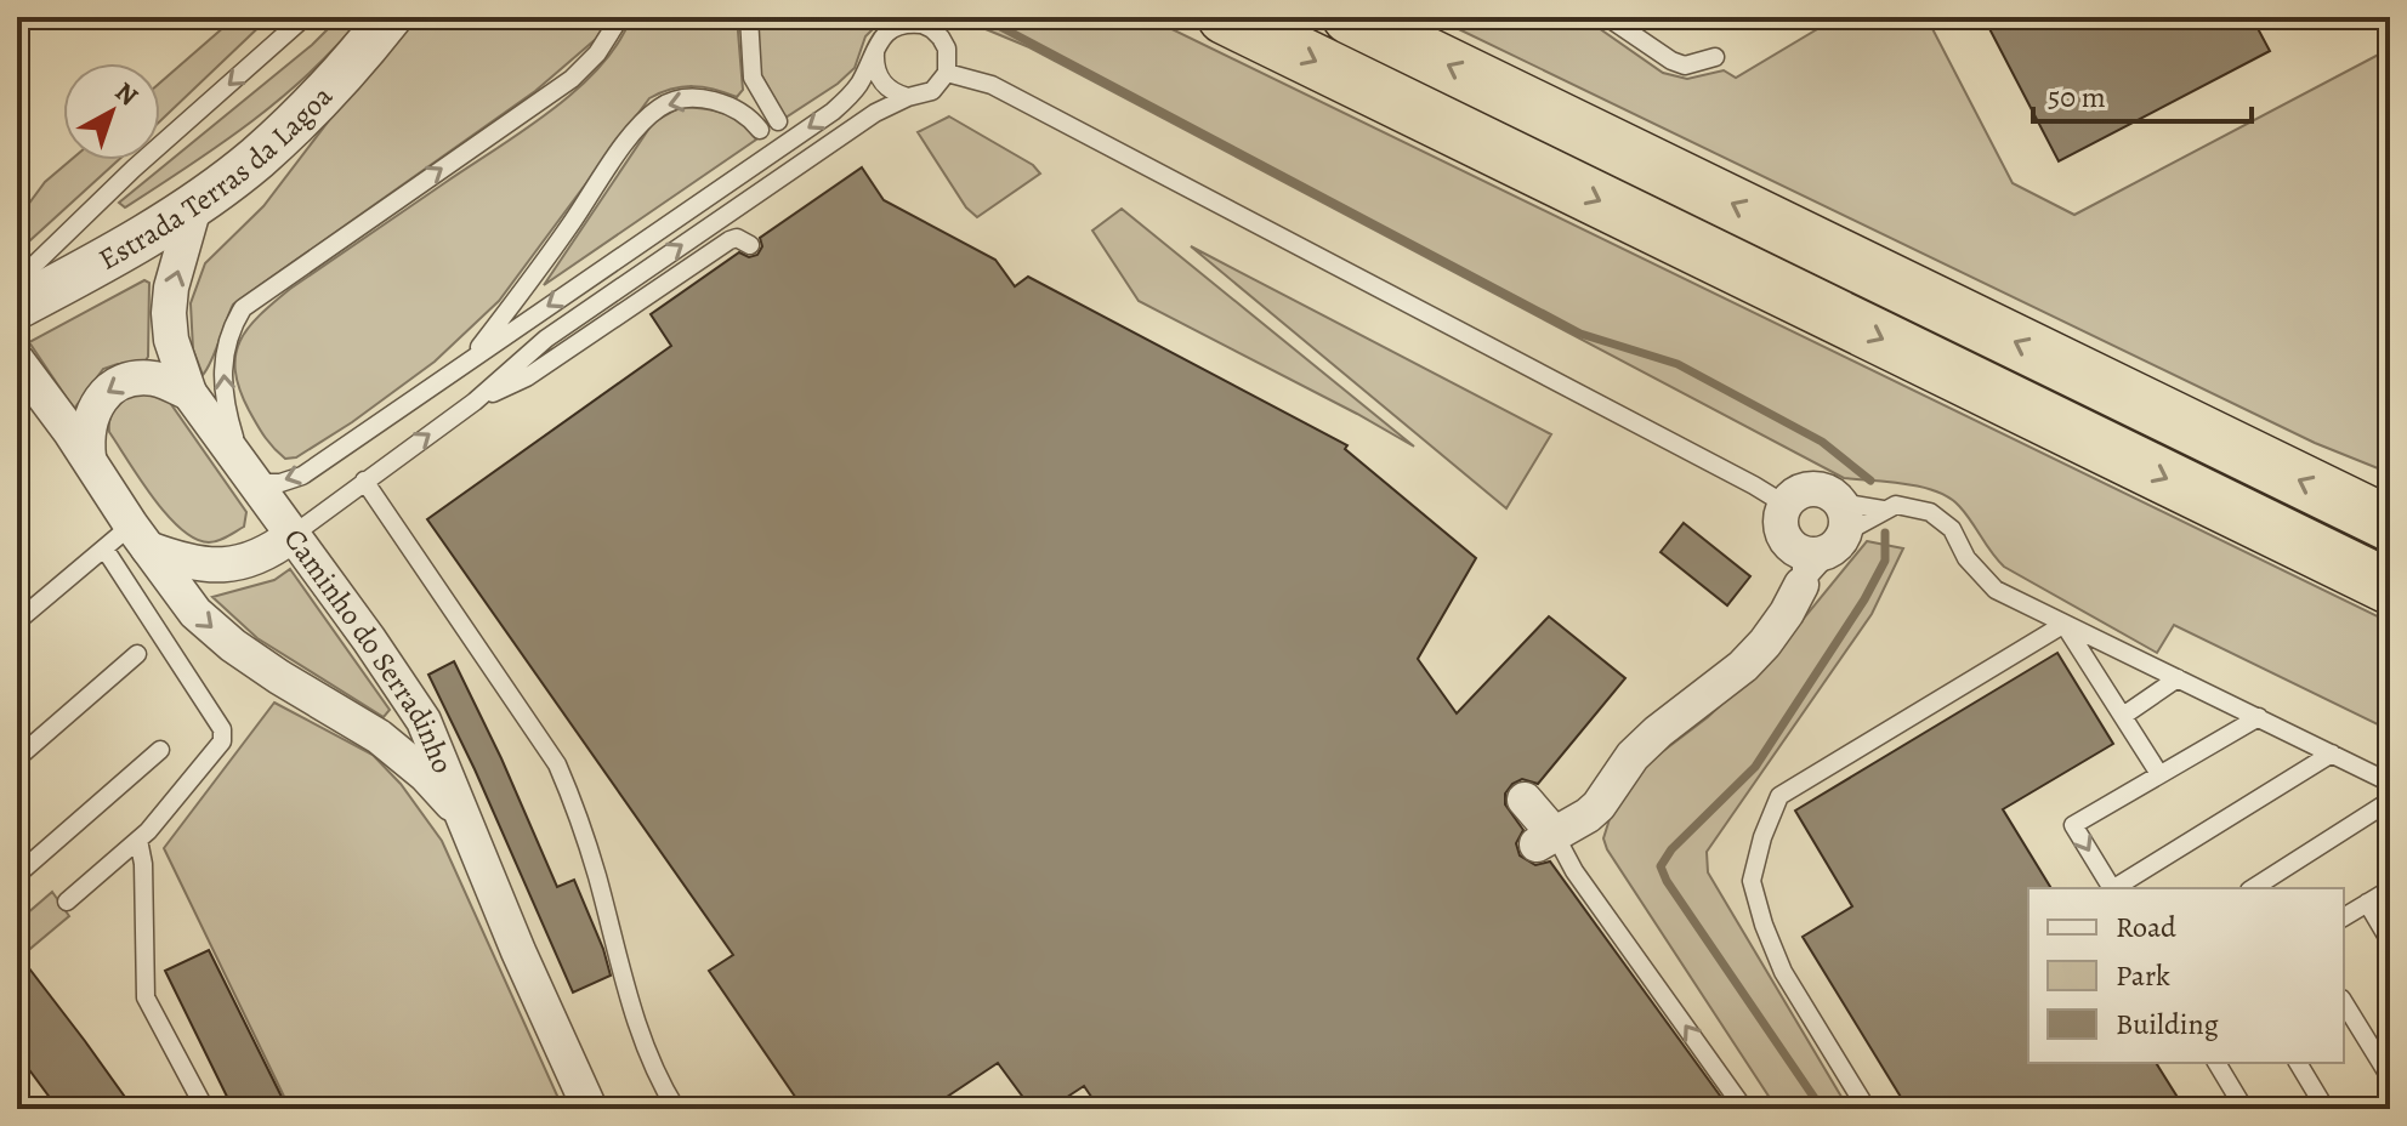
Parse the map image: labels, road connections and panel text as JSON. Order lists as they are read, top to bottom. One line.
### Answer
{"streets":{"street":["Estrada Terras da Lagoa","Caminho do Serradinho"]},"crossings":[["Estrada Terras da Lagoa","Caminho do Serradinho"]],"legend":["Road","Park","Building"],"scale_bar":"50 m","north":"top right"}
